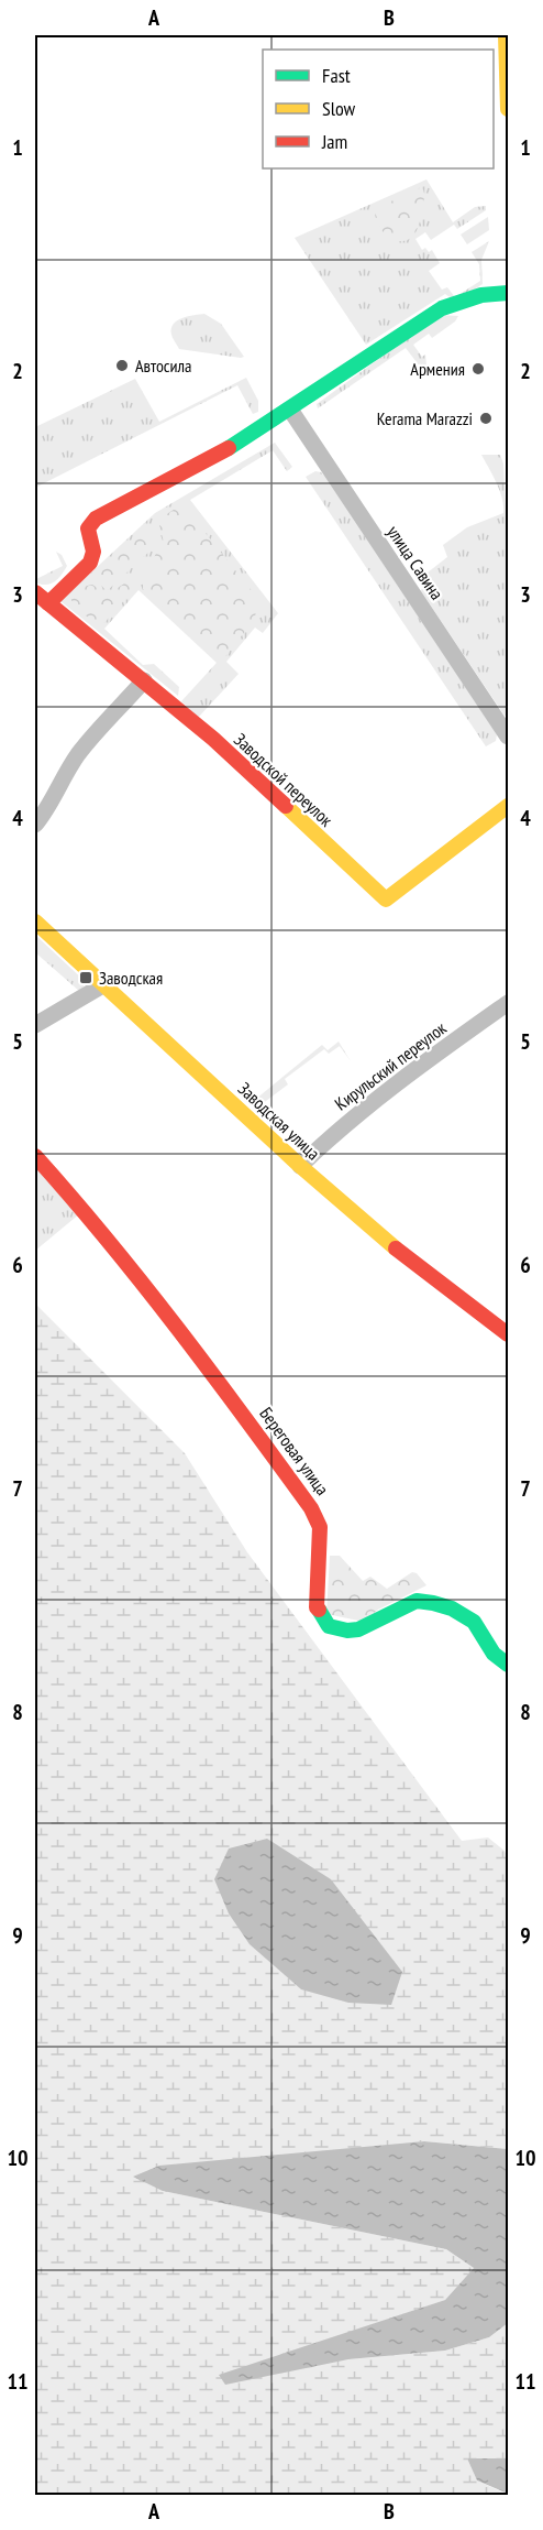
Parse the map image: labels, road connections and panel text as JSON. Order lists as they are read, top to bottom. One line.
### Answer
{"streets":{"street":["улица Савина","Заводской переулок","Кирульский переулок","Заводская улица","Береговая улица"]},"crossings":[["Кирульский переулок","Заводская улица"]],"places":{"other":["Автосила","Армения","Kerama Marazzi"],"transit":["Заводская"]},"legend":["Fast","Slow","Jam"],"grid":{"columns":["A","B"],"rows":["1","2","3","4","5","6","7","8","9","10","11"]}}
